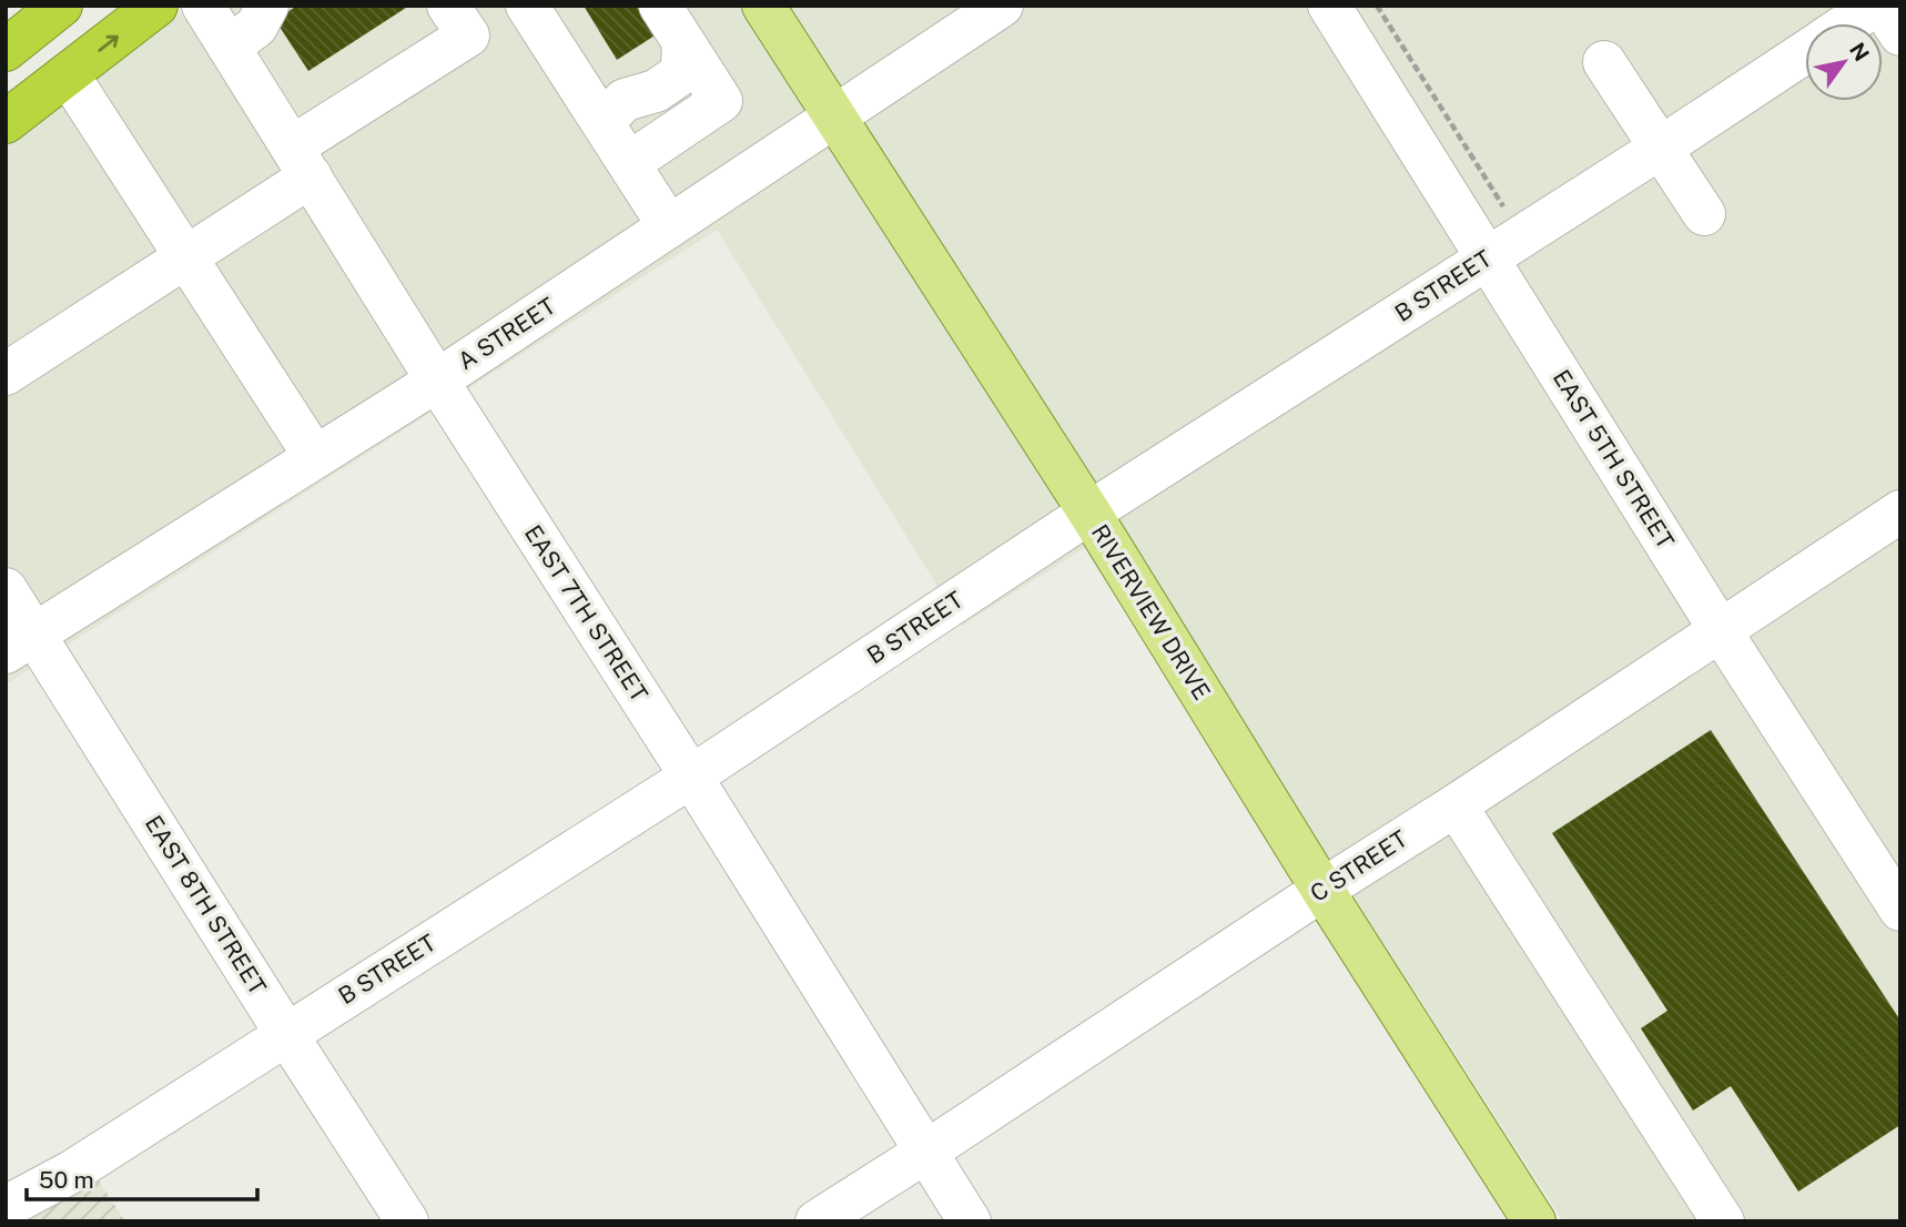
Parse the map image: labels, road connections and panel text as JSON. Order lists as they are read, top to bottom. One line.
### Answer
{"streets":{"main road":["RIVERVIEW DRIVE"],"street":["B STREET","A STREET","EAST 5TH STREET","EAST 7TH STREET","C STREET","EAST 8TH STREET"]},"crossings":[["B STREET","EAST 5TH STREET"],["B STREET","RIVERVIEW DRIVE"],["B STREET","EAST 7TH STREET"],["B STREET","EAST 8TH STREET"],["A STREET","RIVERVIEW DRIVE"],["A STREET","EAST 7TH STREET"],["A STREET","EAST 8TH STREET"],["EAST 5TH STREET","C STREET"],["RIVERVIEW DRIVE","C STREET"],["EAST 7TH STREET","C STREET"]],"scale_bar":"50 m","north":"top right"}
